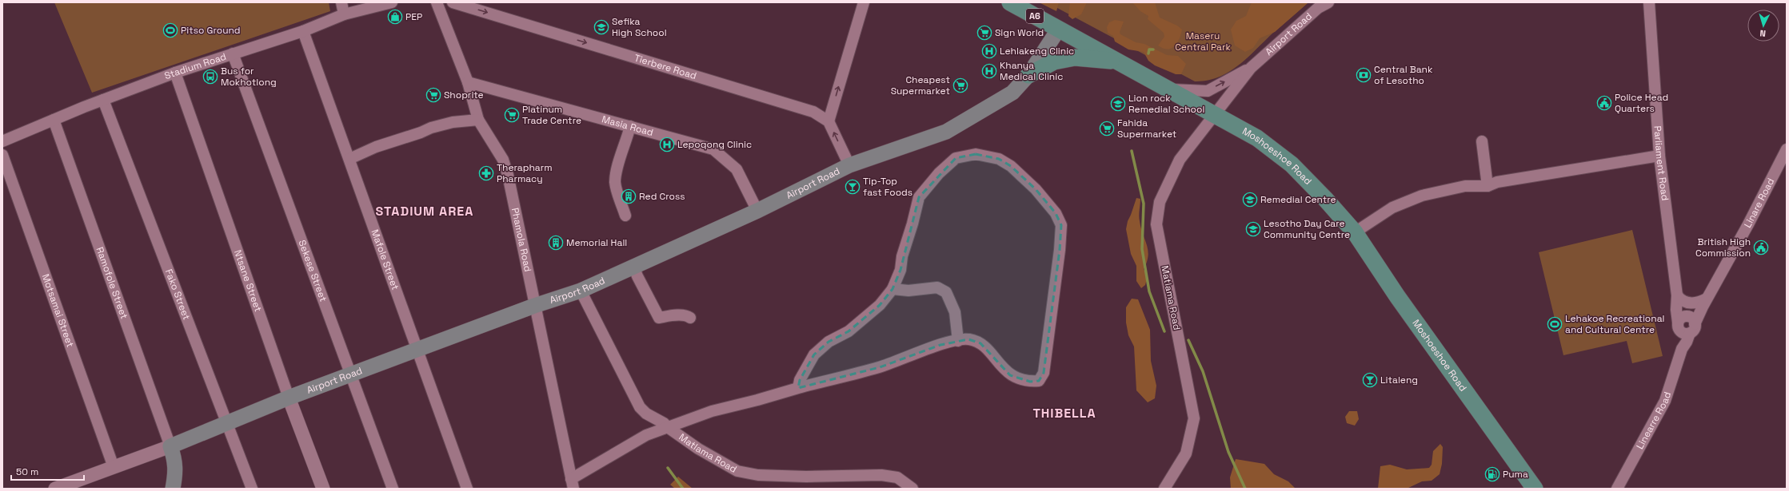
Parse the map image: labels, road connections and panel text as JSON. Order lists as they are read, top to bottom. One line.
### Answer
{"streets":{"main road":["A6","Airport Road","Moshoeshoe Road"],"street":["Stadium Road","Tierbere Road","Masia Road","Parliament Road","Linare Road","Phamola Road","Mafole Street","Sekese Street","Ntsane Street","Ramofole Street","Fako Street","Matlama Road","Motsamai Street","Linearre Road"]},"crossings":[["Airport Road","Masia Road"],["Airport Road","Moshoeshoe Road"],["Airport Road","Phamola Road"],["Airport Road","Mafole Street"],["Airport Road","Sekese Street"],["Airport Road","Ntsane Street"],["Airport Road","Ramofole Street"],["Airport Road","Fako Street"],["Airport Road","Matlama Road"],["Airport Road","Motsamai Street"],["Stadium Road","Mafole Street"],["Stadium Road","Sekese Street"],["Stadium Road","Ntsane Street"],["Stadium Road","Ramofole Street"],["Stadium Road","Fako Street"],["Masia Road","Phamola Road"],["Moshoeshoe Road","Matlama Road"],["Parliament Road","Linare Road"],["Parliament Road","Linearre Road"],["Linare Road","Linearre Road"]],"one_way":["Tierbere Road"],"districts":["STADIUM AREA","THIBELLA"],"parks":["Maseru Central Park"],"places":{"shop":["PEP"],"school or university":["Sefika High School","Lion rock Remedial School","Remedial Centre","Lesotho Day Care Community Centre"],"sports":["Pitso Ground","Lehakoe Recreational and Cultural Centre"],"supermarket":["Sign World","Cheapest Supermarket","Shoprite","Platinum Trade Centre","Fahida Supermarket"],"hospital":["Lehlakeng Clinic","Khanya Medical Clinic","Lepoqong Clinic"],"bank":["Central Bank of Lesotho"],"bus stop":["Bus for Mokhotlong"],"public building":["Police Head Quarters","British High Commission"],"pharmacy":["Therapharm Pharmacy"],"bar":["Tip-Top fast Foods","Litaleng"],"building":["Red Cross","Memorial Hall"],"fuel station":["Puma"]},"scale_bar":"50 m","north":"bottom"}
